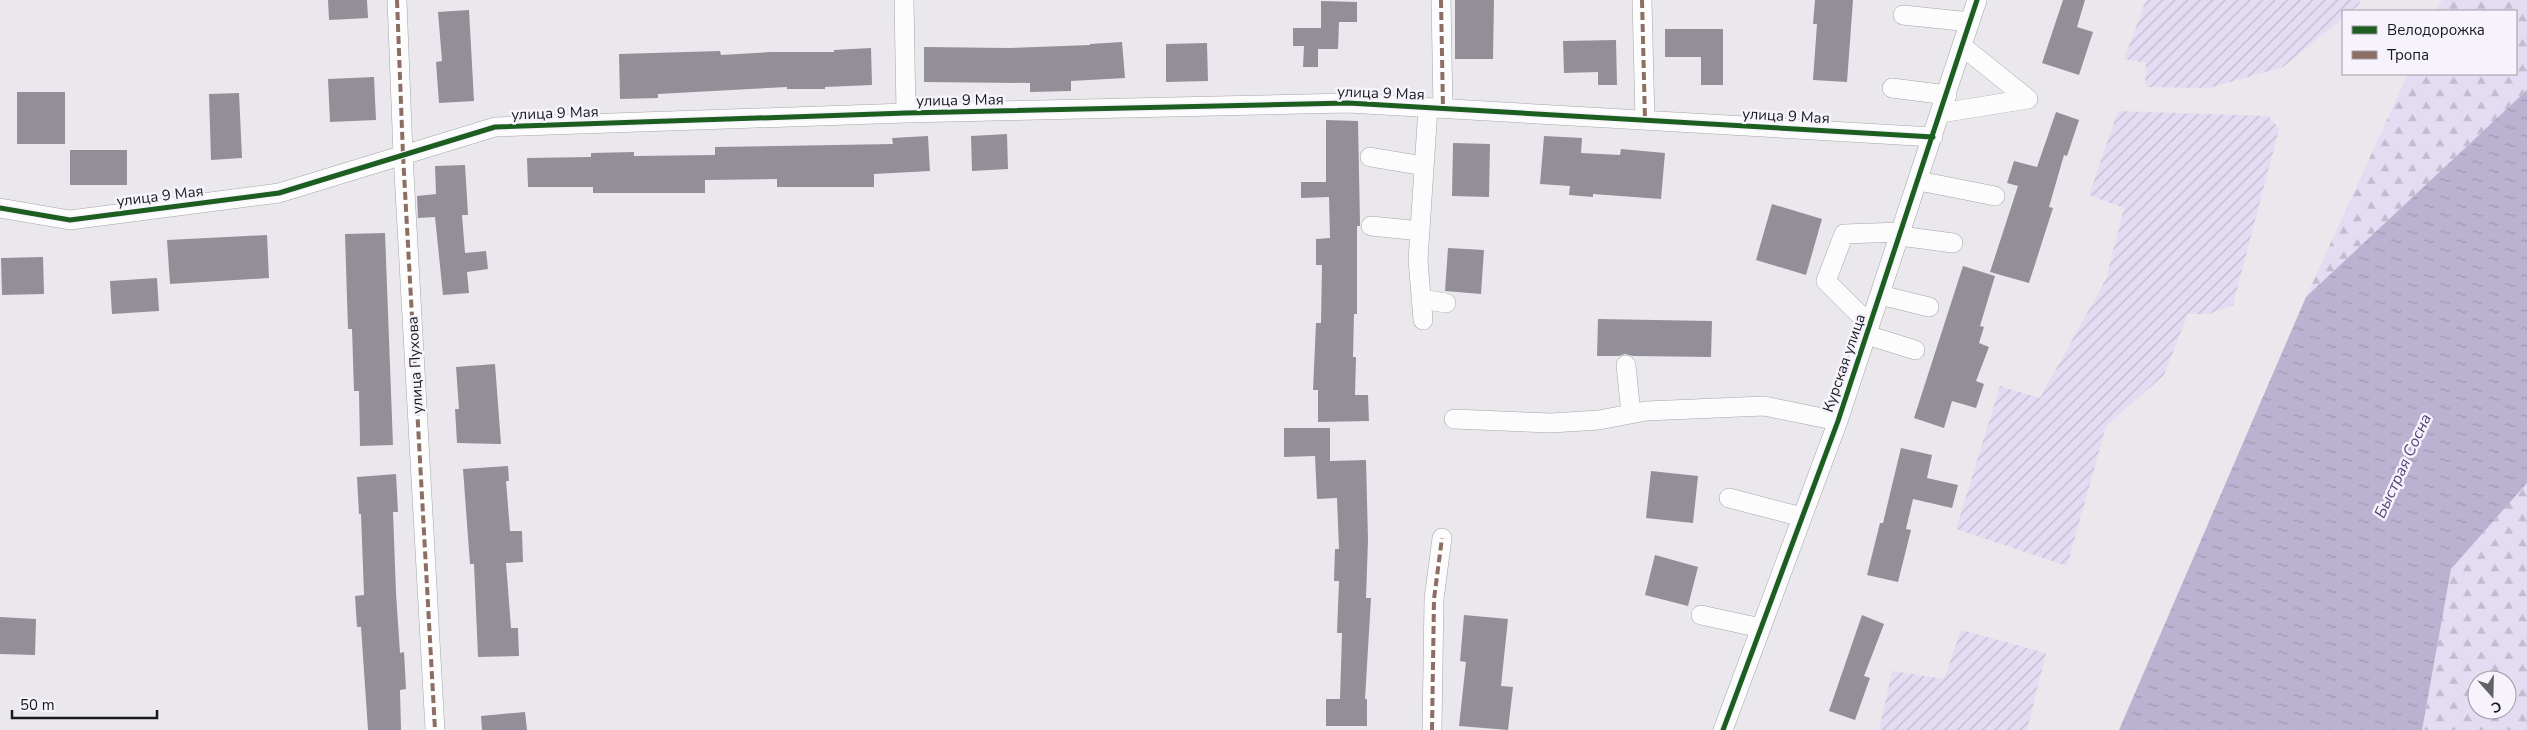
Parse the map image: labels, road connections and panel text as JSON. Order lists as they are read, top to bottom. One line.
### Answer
{"streets":{"street":["улица 9 Мая","Курская улица","улица Пухова"]},"crossings":[["улица 9 Мая","Курская улица"],["улица 9 Мая","улица Пухова"]],"water":["Быстрая Сосна"],"legend":["Велодорожка","Тропа"],"scale_bar":"50 m","north":"bottom"}
